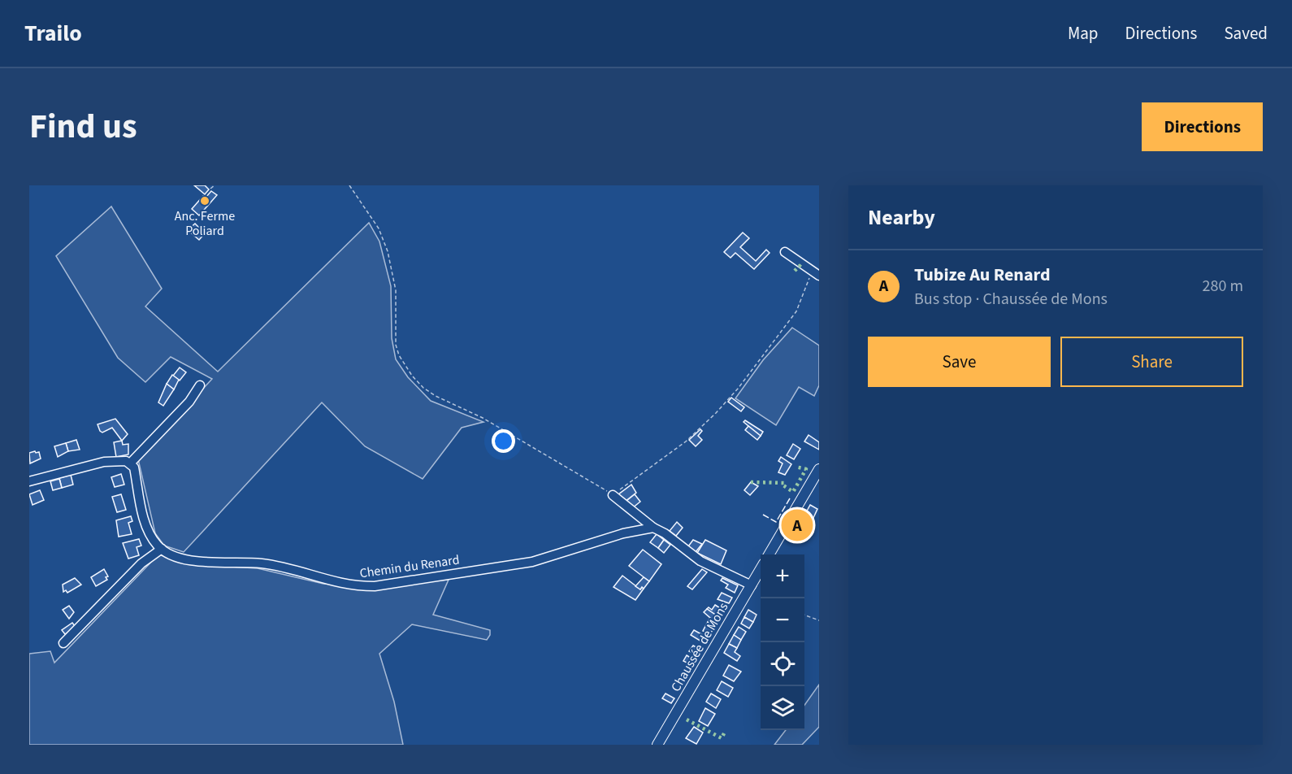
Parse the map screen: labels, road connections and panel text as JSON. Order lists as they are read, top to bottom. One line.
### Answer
{"streets":{"main road":["Chaussée de Mons"],"street":["Chemin du Renard"]},"places":["Anc. Ferme Poliard"],"page":{"header":"Trailo","nav":["Map","Directions","Saved"],"title":"Find us","buttons":["Directions",["Save","Share"]],"heading":"Nearby","list":[{"mark":"A","name":"Tubize Au Renard","note":"Bus stop · Chaussée de Mons","value":"280 m"}],"pins":"A","map_buttons":["+","−"]}}
